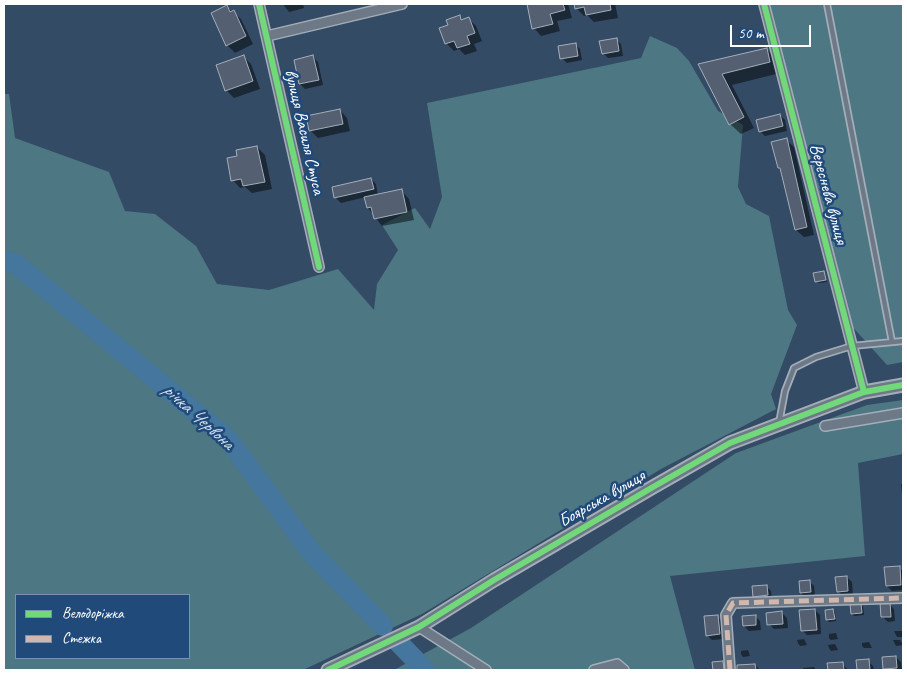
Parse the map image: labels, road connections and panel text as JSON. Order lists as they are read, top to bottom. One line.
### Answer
{"streets":{"street":["вулиця Василя Стуса","Вереснева вулиця","Боярська вулиця"]},"crossings":[["Вереснева вулиця","Боярська вулиця"]],"water":["річка Червона"],"legend":["Велодоріжка","Стежка"],"scale_bar":"50 m"}
